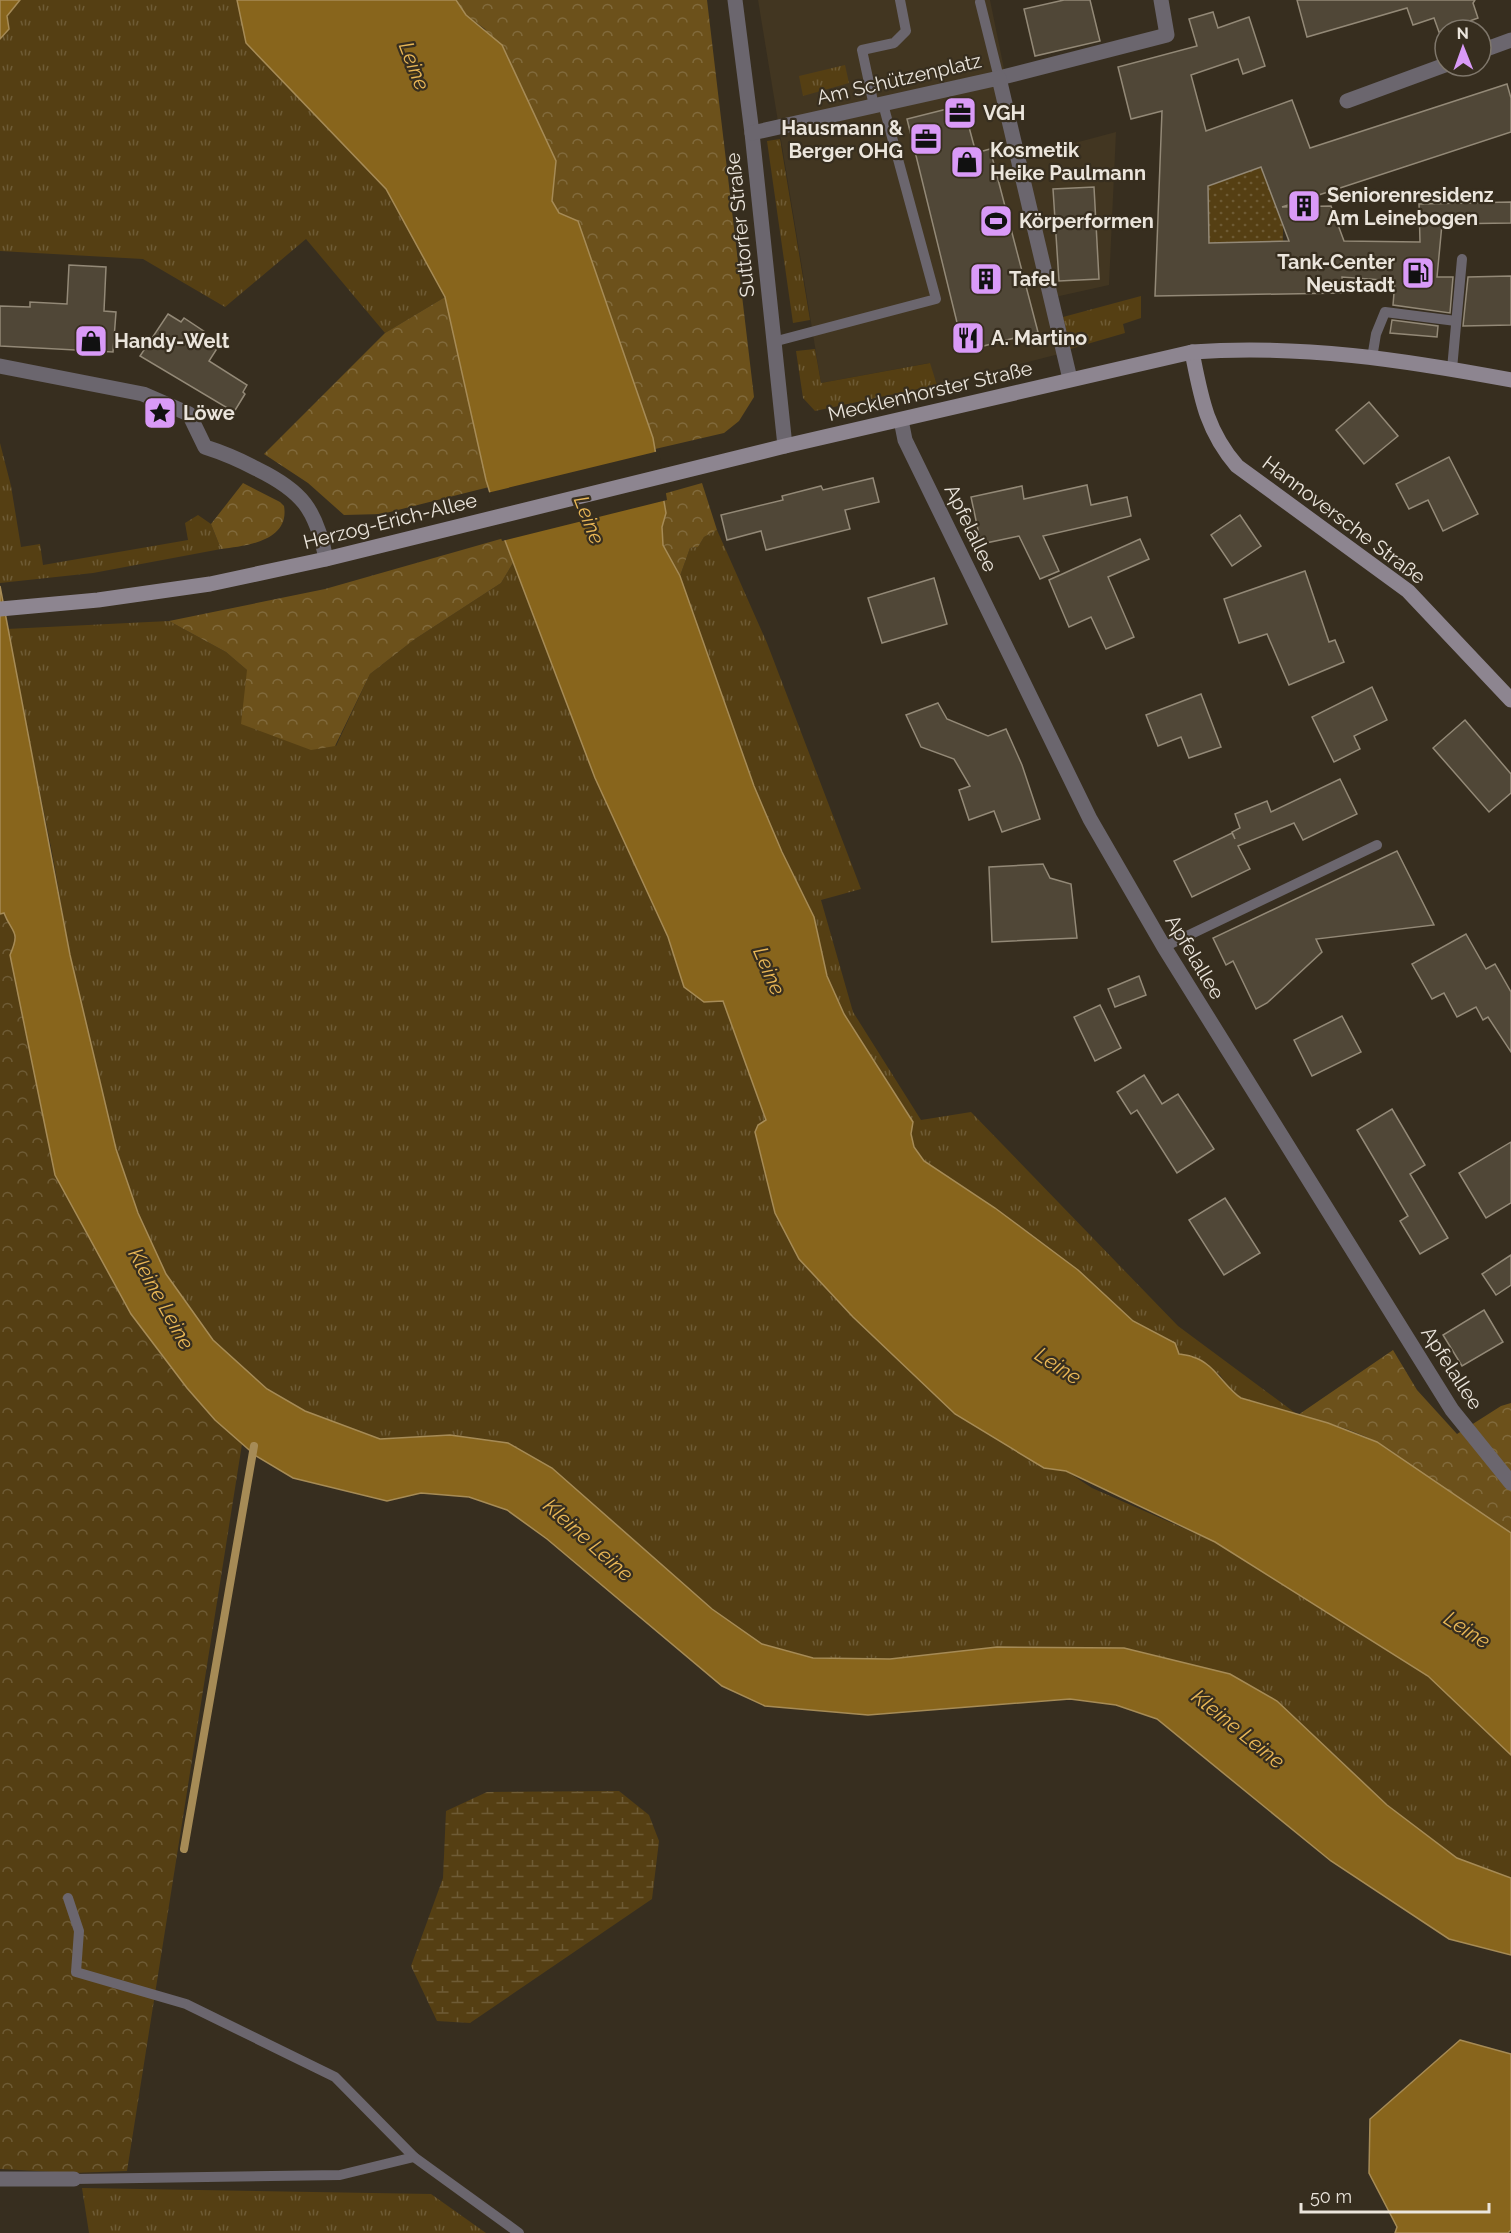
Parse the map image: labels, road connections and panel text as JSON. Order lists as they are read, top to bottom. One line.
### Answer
{"streets":{"main road":["Mecklenhorster Straße","Hannoversche Straße","Herzog-Erich-Allee"],"street":["Am Schützenplatz","Suttorfer Straße","Apfelallee"]},"crossings":[["Am Schützenplatz","Suttorfer Straße"],["Am Schützenplatz","Mecklenhorster Straße"],["Suttorfer Straße","Mecklenhorster Straße"],["Suttorfer Straße","Herzog-Erich-Allee"],["Mecklenhorster Straße","Hannoversche Straße"],["Mecklenhorster Straße","Herzog-Erich-Allee"],["Mecklenhorster Straße","Apfelallee"]],"water":["Leine","Kleine Leine"],"places":{"office":["VGH","Hausmann & Berger OHG"],"shop":["Kosmetik Heike Paulmann","Handy-Welt"],"building":["Seniorenresidenz Am Leinebogen","Tafel"],"sports":["Körperformen"],"fuel station":["Tank-Center Neustadt"],"restaurant":["A. Martino"],"place":["Löwe"]},"scale_bar":"50 m","north":"top"}
